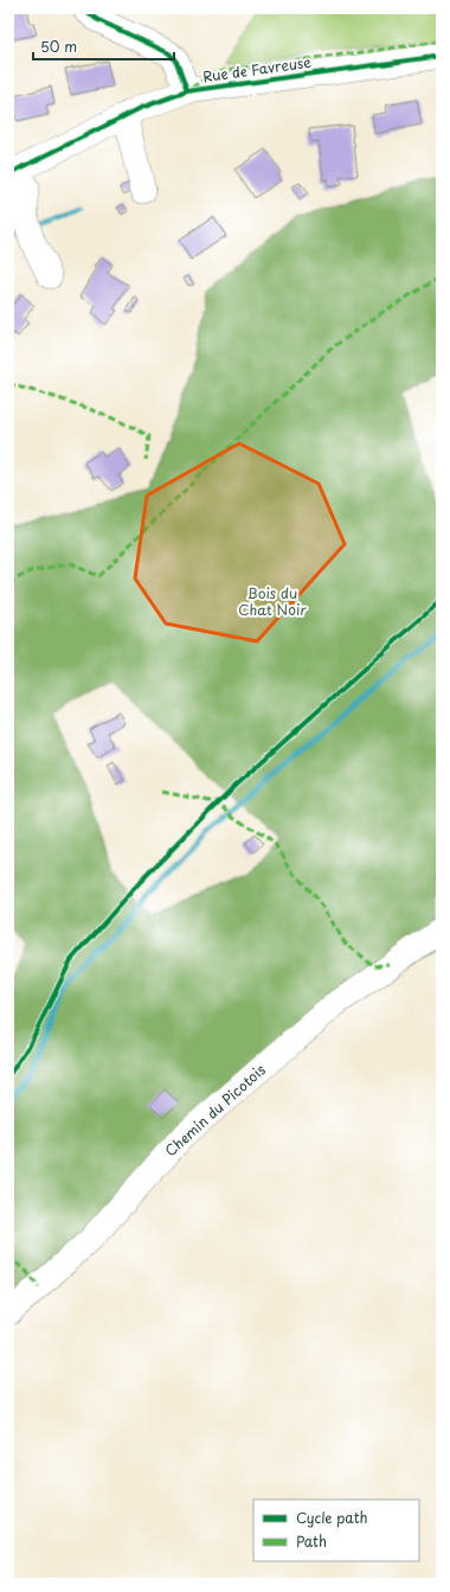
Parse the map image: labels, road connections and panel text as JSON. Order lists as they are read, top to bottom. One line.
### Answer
{"streets":{"street":["Rue de Favreuse","Chemin du Picotois"]},"parks":["Bois du Chat Noir"],"legend":["Cycle path","Path"],"scale_bar":"50 m"}
